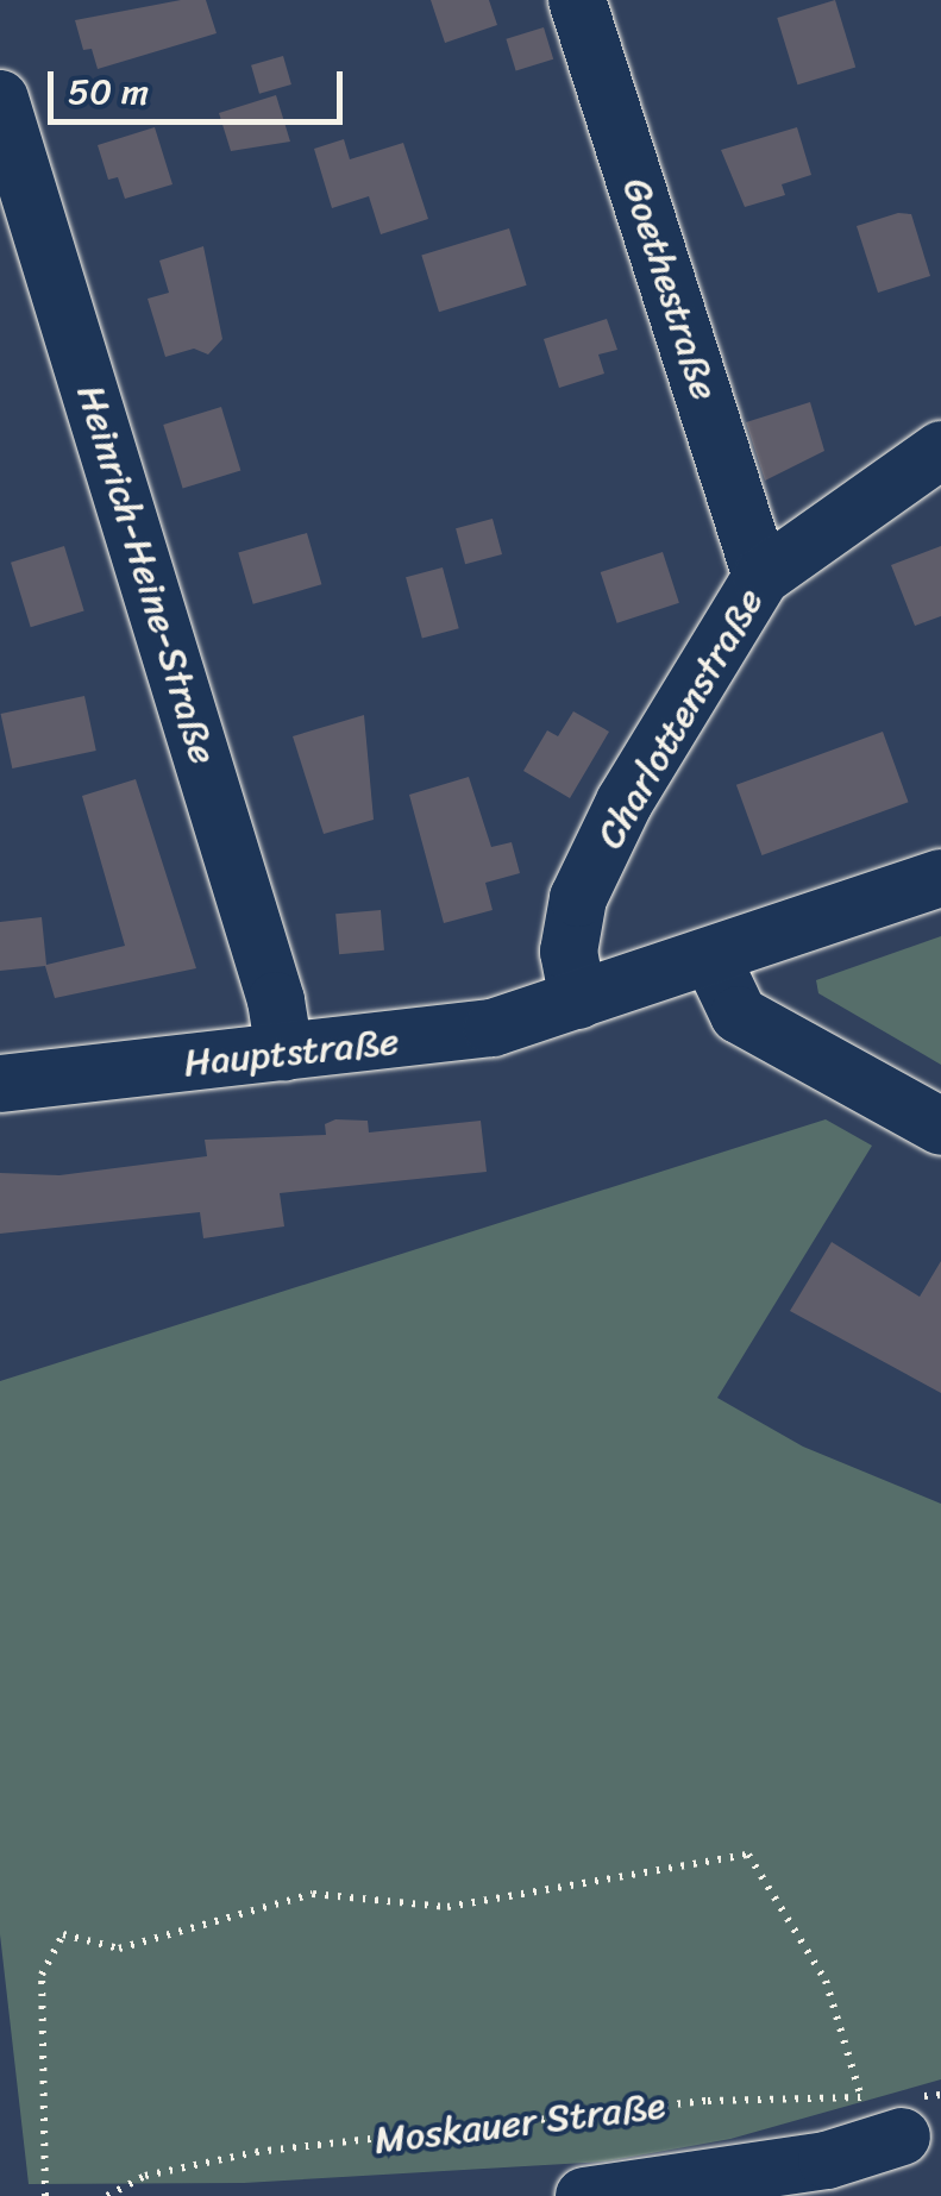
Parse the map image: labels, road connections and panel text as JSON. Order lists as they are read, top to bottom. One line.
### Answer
{"streets":{"street":["Goethestraße","Heinrich-Heine-Straße","Charlottenstraße","Hauptstraße","Moskauer Straße"]},"crossings":[["Goethestraße","Charlottenstraße"],["Heinrich-Heine-Straße","Hauptstraße"],["Charlottenstraße","Hauptstraße"]],"scale_bar":"50 m"}
